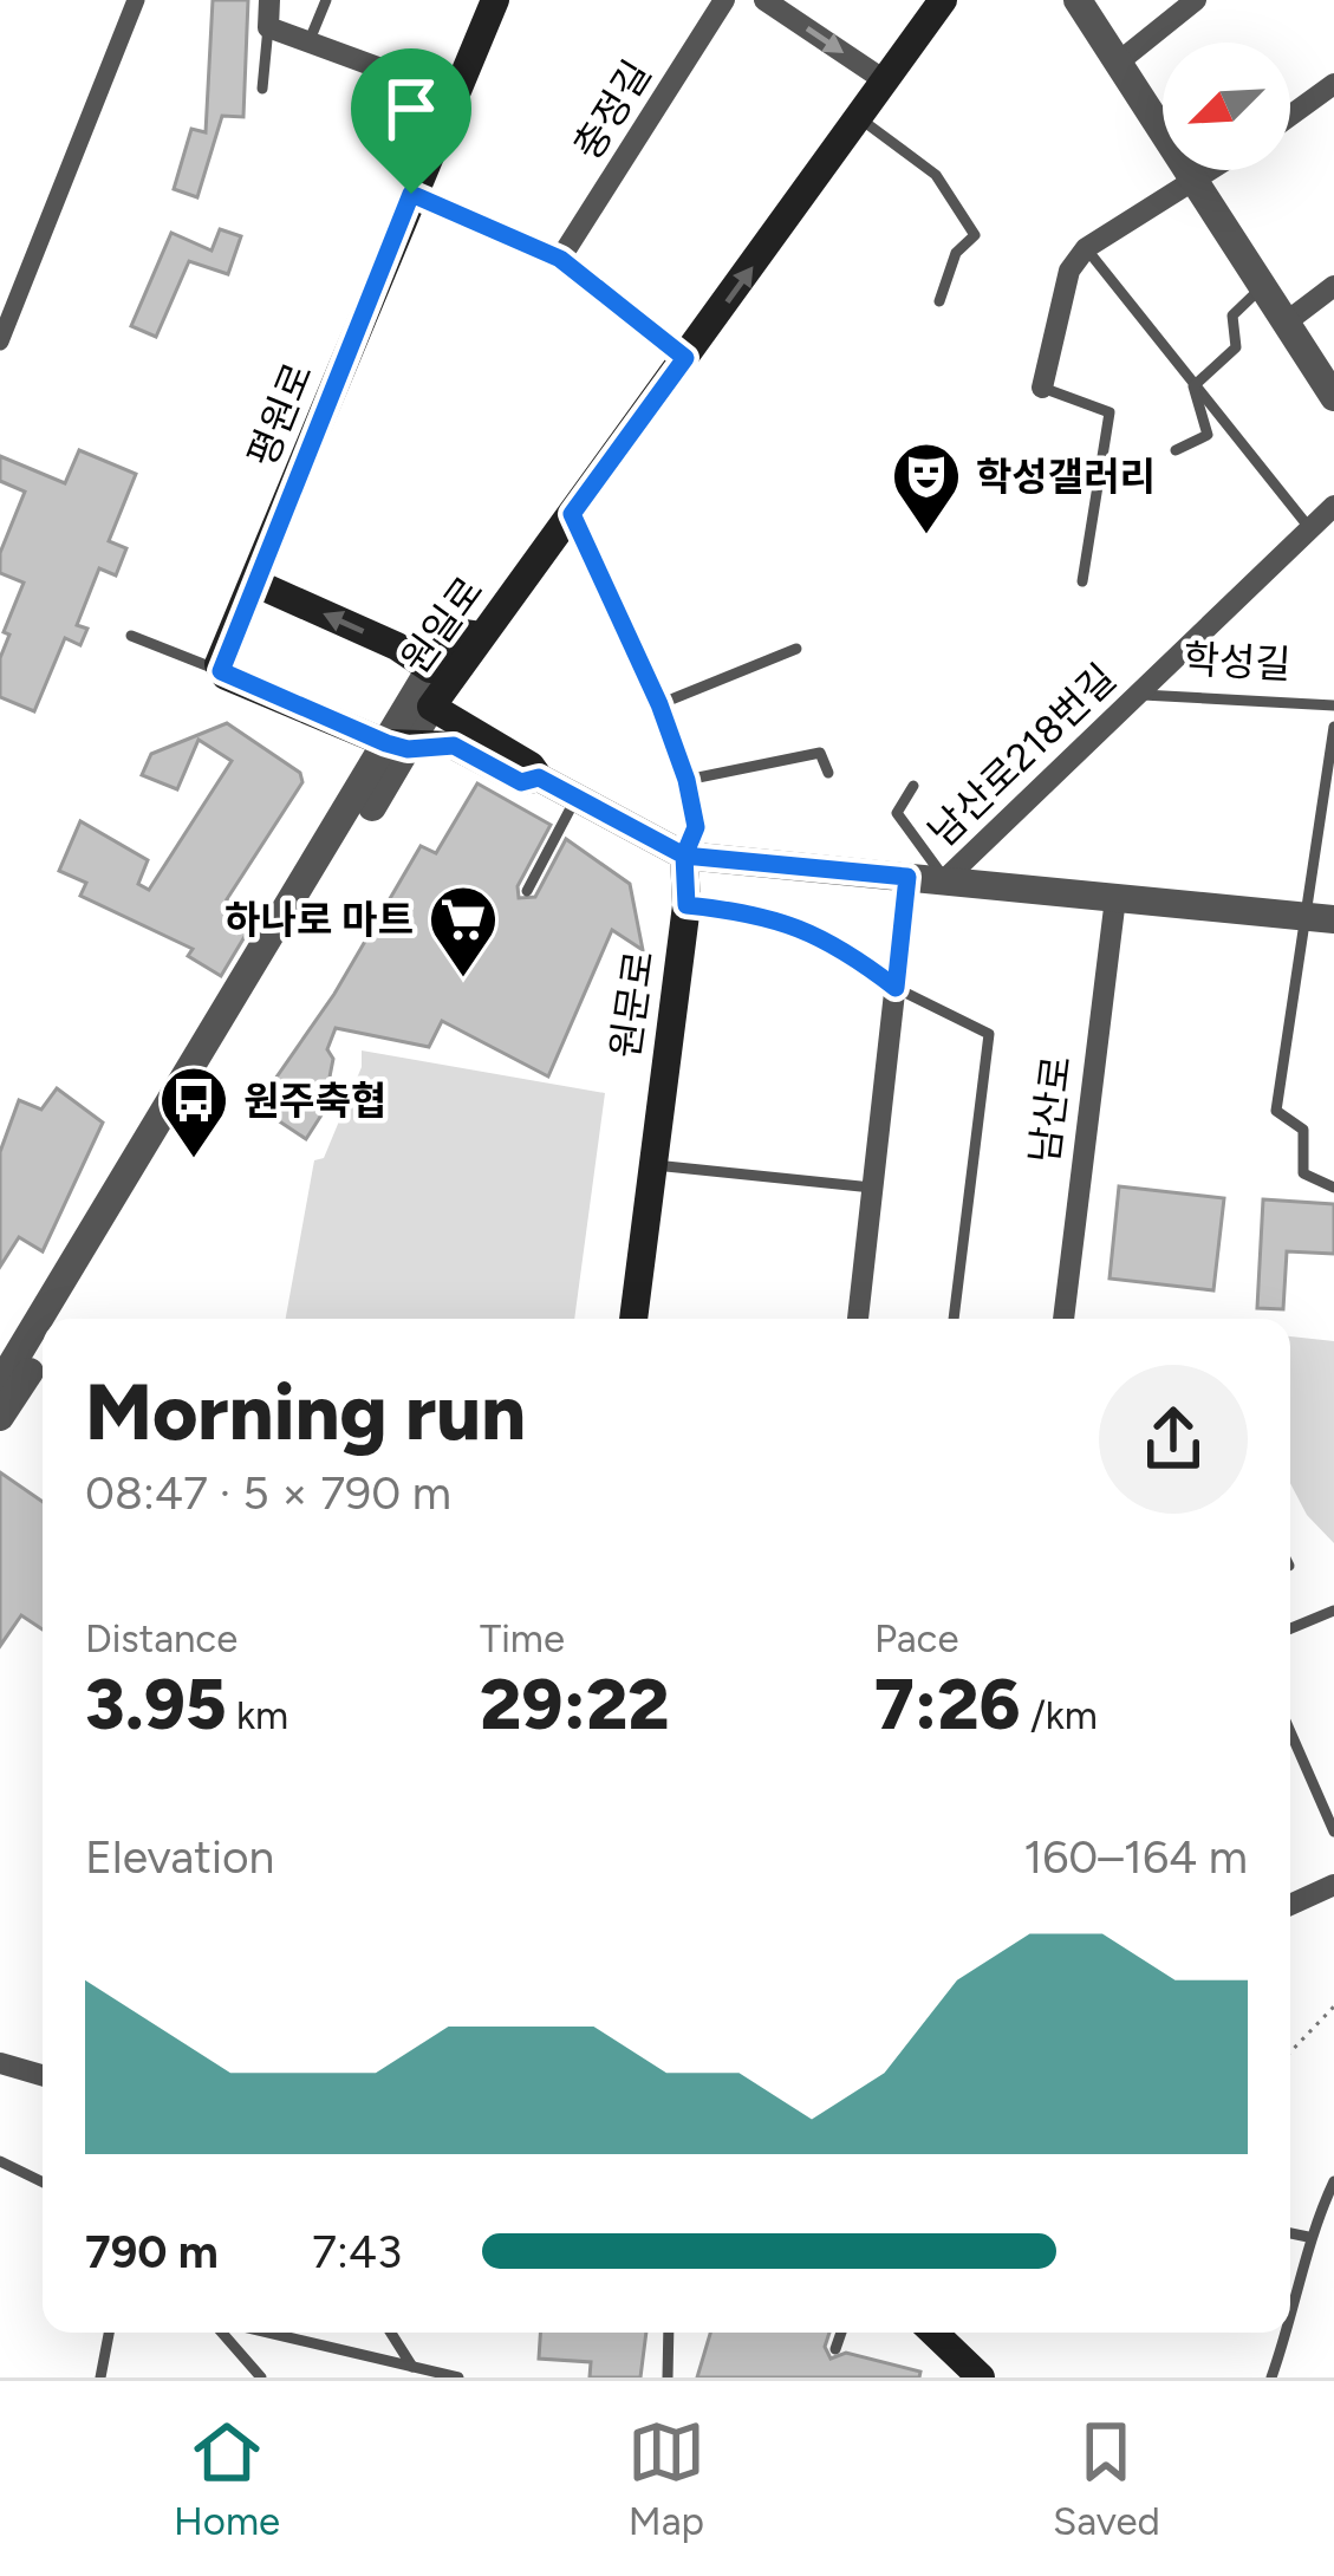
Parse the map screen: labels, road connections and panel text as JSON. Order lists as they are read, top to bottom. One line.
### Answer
{"streets":{"main road":["평원로","원일로","원문로"],"street":["충정길","남산로218번길","남산로"],"lane":["학성길"]},"crossings":[["학성길","남산로218번길"]],"places":{"theatre":["학성갤러리"],"supermarket":["하나로 마트"],"bus stop":["원주축협"]},"north":"bottom left","page":{"heading":["Morning run","08:47 · 5 × 790 m"],"stats":[["Distance","3.95 km"],["Time","29:22"],["Pace","7:26 /km"]],"chart":["Elevation","160–164 m"],"list":[{"name":"790 m","note":"7:43"}],"tabs":["Home","Map","Saved"]}}
